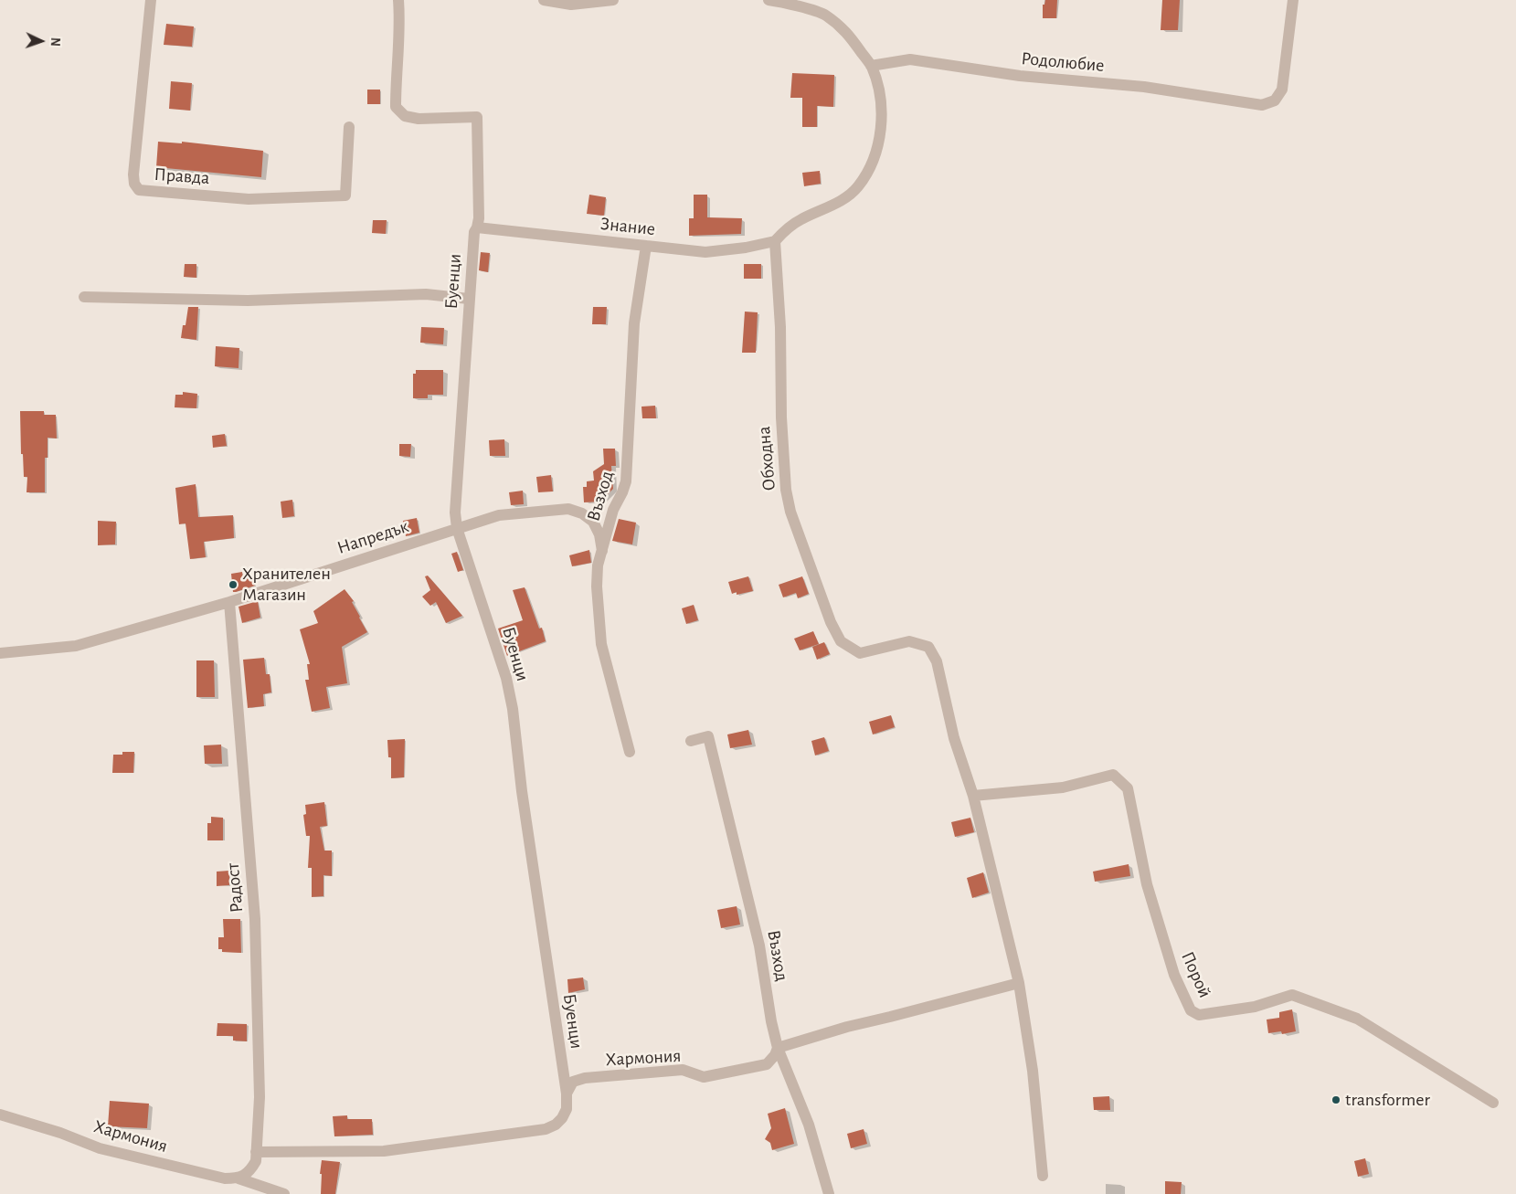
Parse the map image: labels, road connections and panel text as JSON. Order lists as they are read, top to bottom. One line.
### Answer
{"streets":{"street":["Родолюбие","Правда","Знание","Буенци","Обходна","Възход","Напредък","Радост","Порой","Хармония"]},"crossings":[["Знание","Буенци"],["Знание","Обходна"],["Знание","Възход"],["Буенци","Напредък"],["Буенци","Хармония"],["Обходна","Порой"],["Възход","Напредък"],["Възход","Хармония"],["Напредък","Радост"],["Радост","Хармония"]],"places":["Хранителен Магазин","transformer"],"north":"right"}
